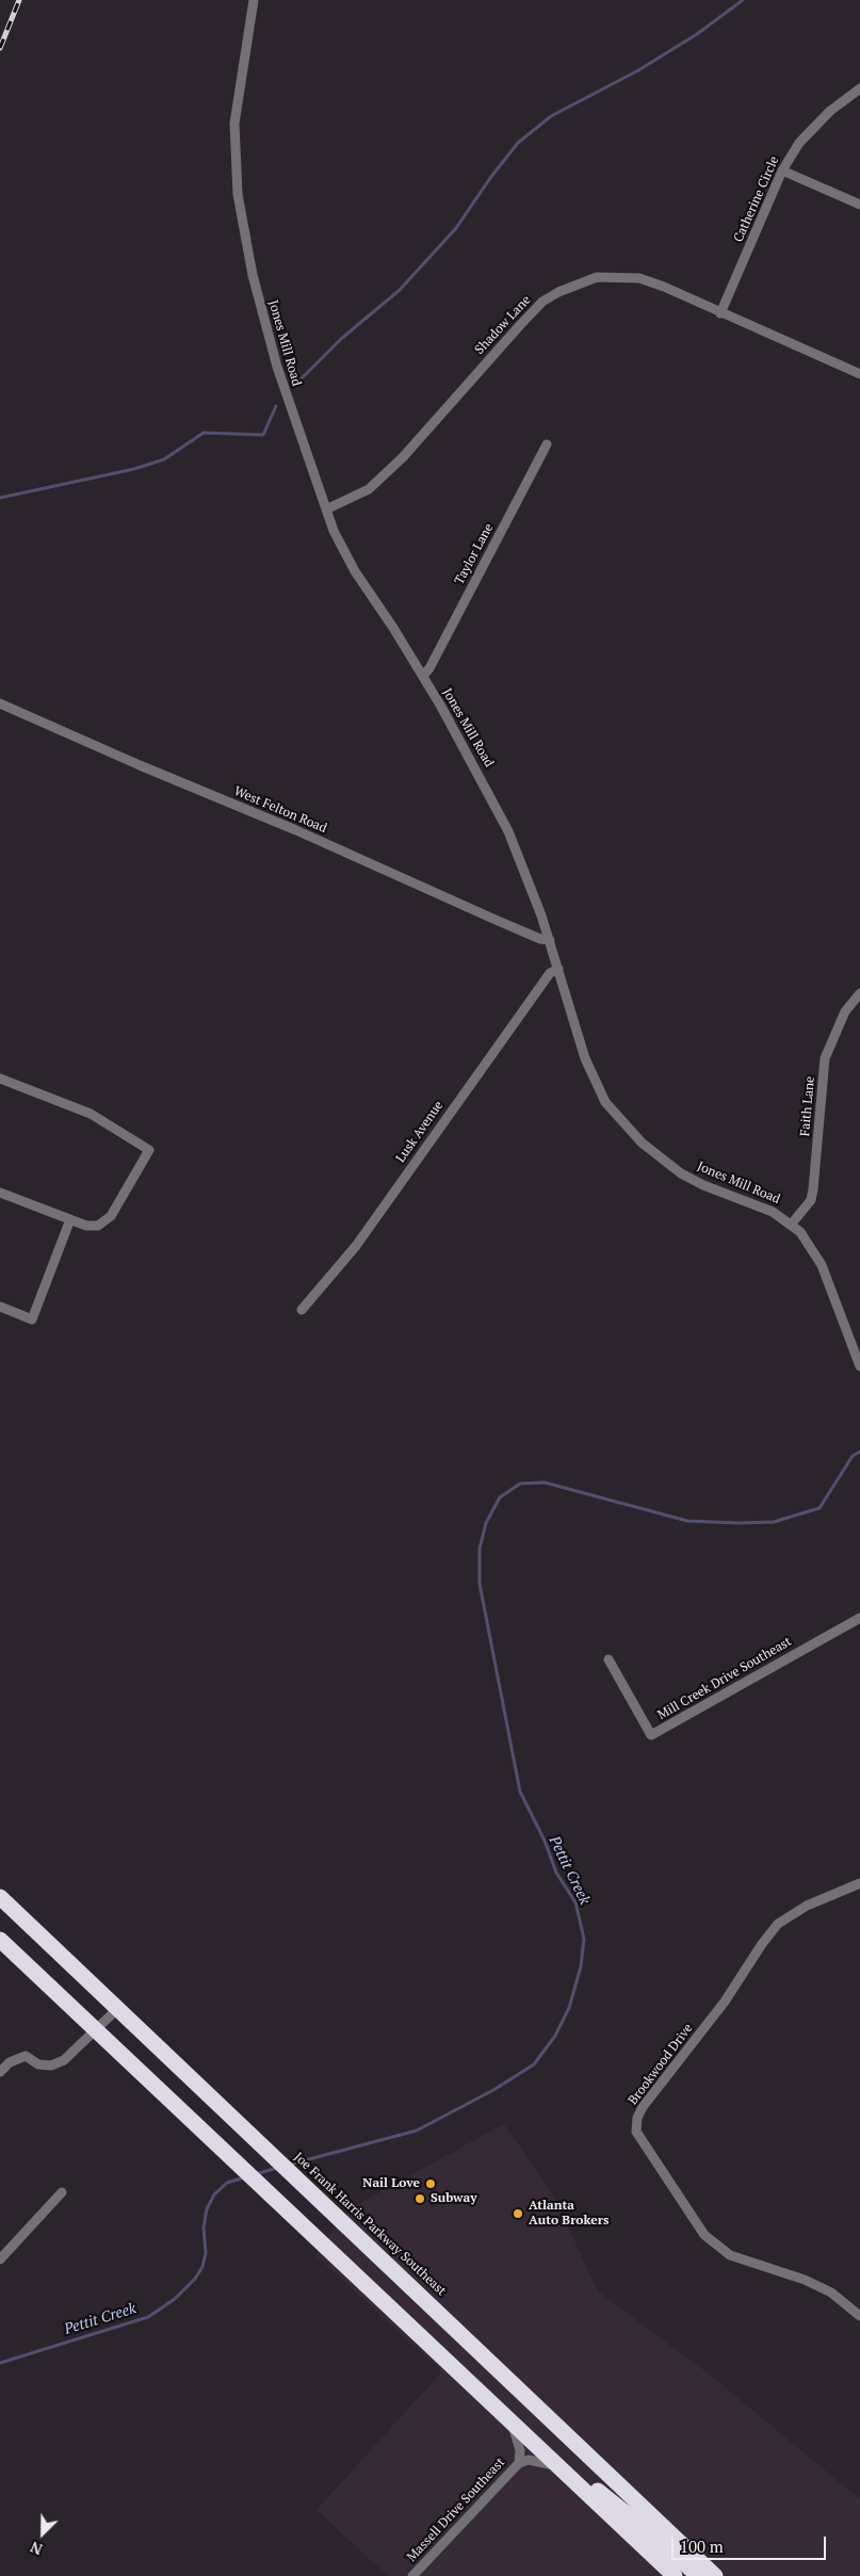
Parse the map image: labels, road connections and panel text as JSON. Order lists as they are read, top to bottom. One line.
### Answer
{"streets":{"highway":["Joe Frank Harris Parkway Southeast"],"street":["Catherine Circle","Shadow Lane","Jones Mill Road","Taylor Lane","West Felton Road","Faith Lane","Lusk Avenue","Mill Creek Drive Southeast","Brookwood Drive","Massell Drive Southeast"]},"crossings":[["Catherine Circle","Shadow Lane"],["Shadow Lane","Jones Mill Road"],["Jones Mill Road","Taylor Lane"],["Jones Mill Road","West Felton Road"],["Jones Mill Road","Faith Lane"],["Jones Mill Road","Lusk Avenue"]],"water":["Pettit Creek"],"places":["Nail Love","Subway","Atlanta Auto Brokers"],"scale_bar":"100 m","north":"bottom left"}
